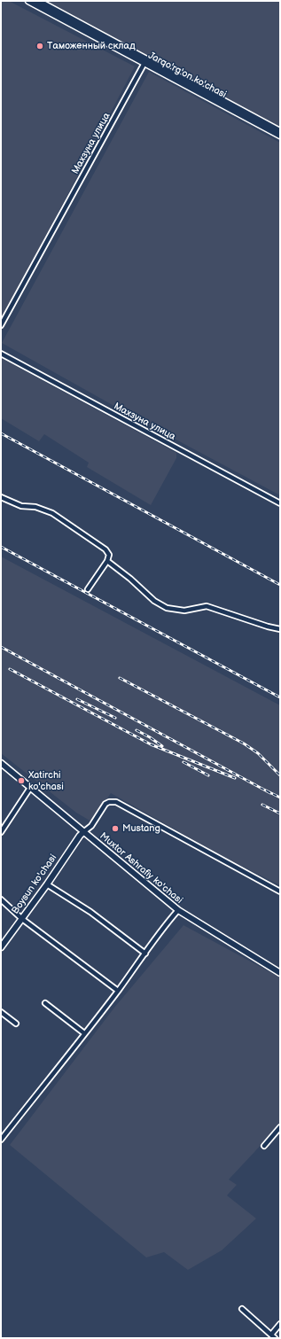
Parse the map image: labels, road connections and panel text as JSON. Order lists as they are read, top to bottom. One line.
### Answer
{"streets":{"main road":["Jarqo'rg'on ko'chasi","Muxtor Ashrafiy ko'chasi","Boysun ko'chasi"],"street":["Махзуна улица"]},"crossings":[["Jarqo'rg'on ko'chasi","Махзуна улица"],["Muxtor Ashrafiy ko'chasi","Boysun ko'chasi"]],"places":["Таможенный склад","Xatirchi ko'chasi","Mustang"]}
